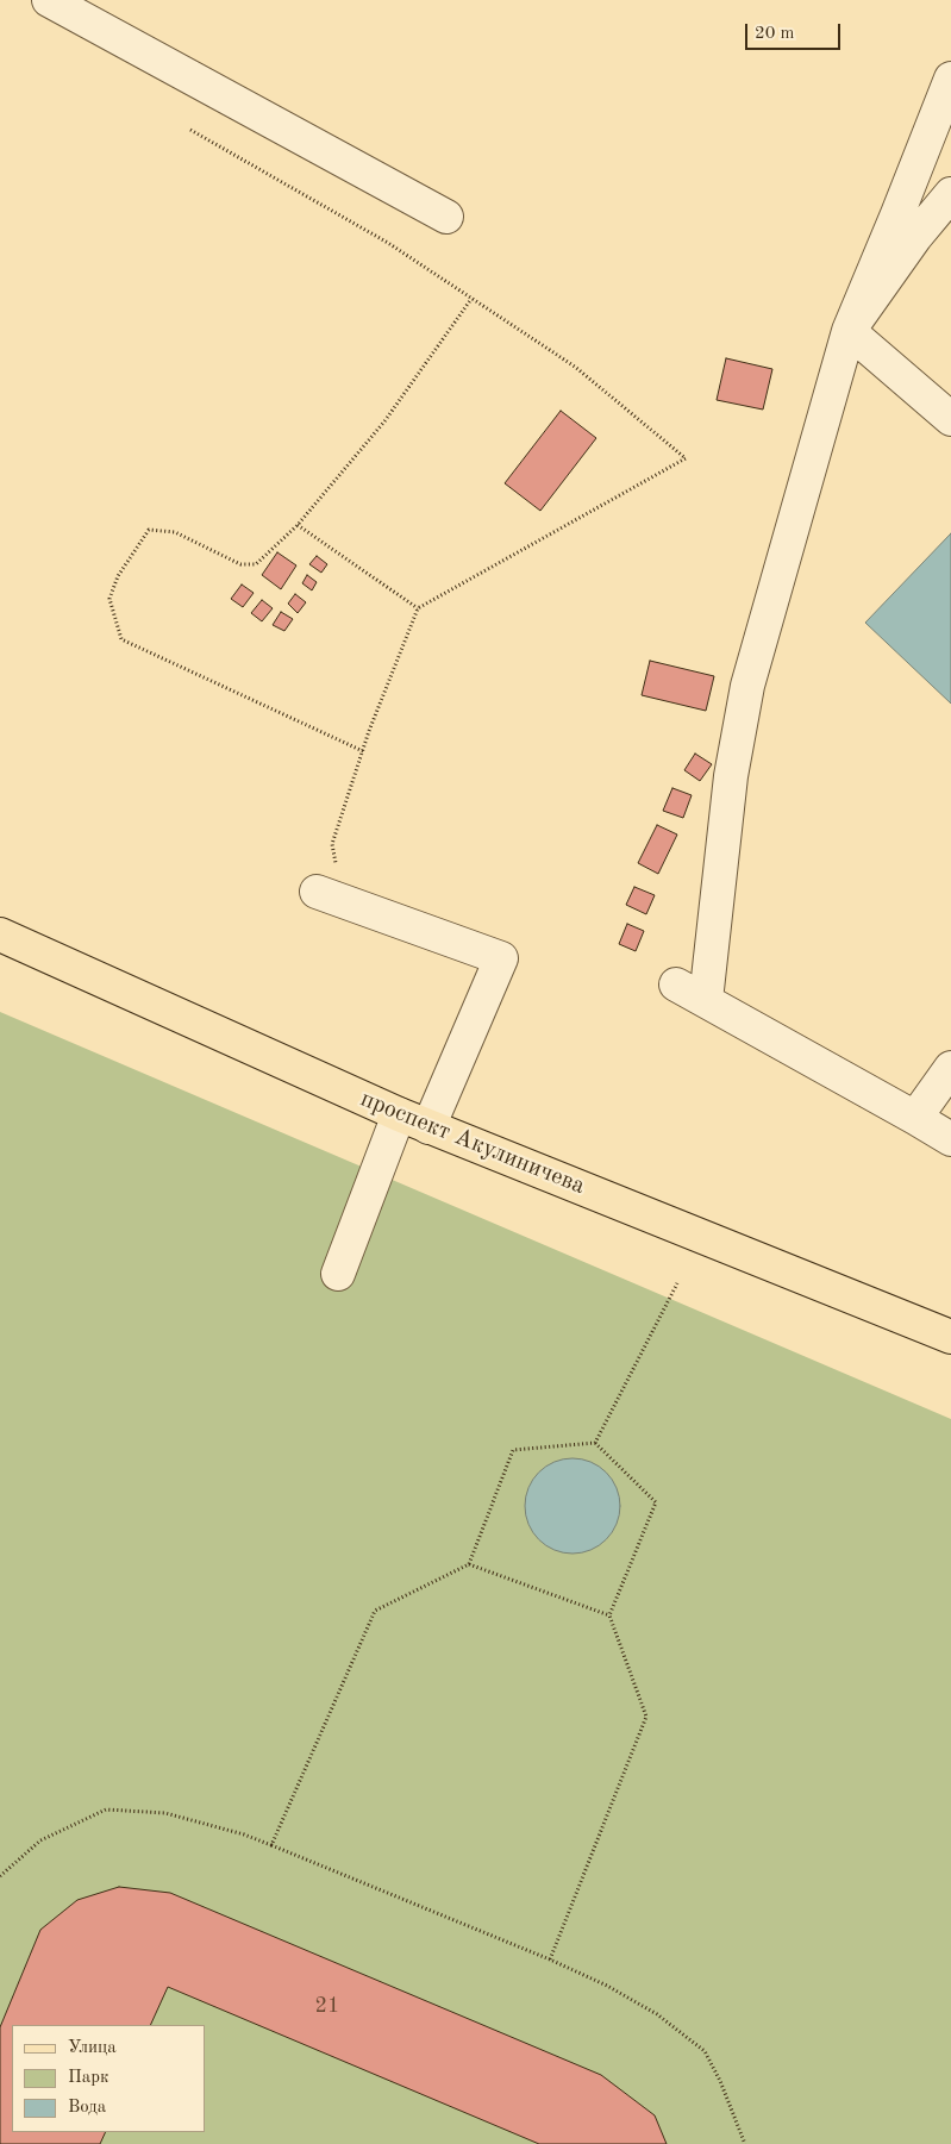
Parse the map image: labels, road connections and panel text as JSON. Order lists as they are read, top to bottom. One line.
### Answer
{"streets":{"main road":["проспект Акулиничева"]},"house_numbers":["21"],"legend":["Улица","Парк","Вода"],"scale_bar":"20 m"}
